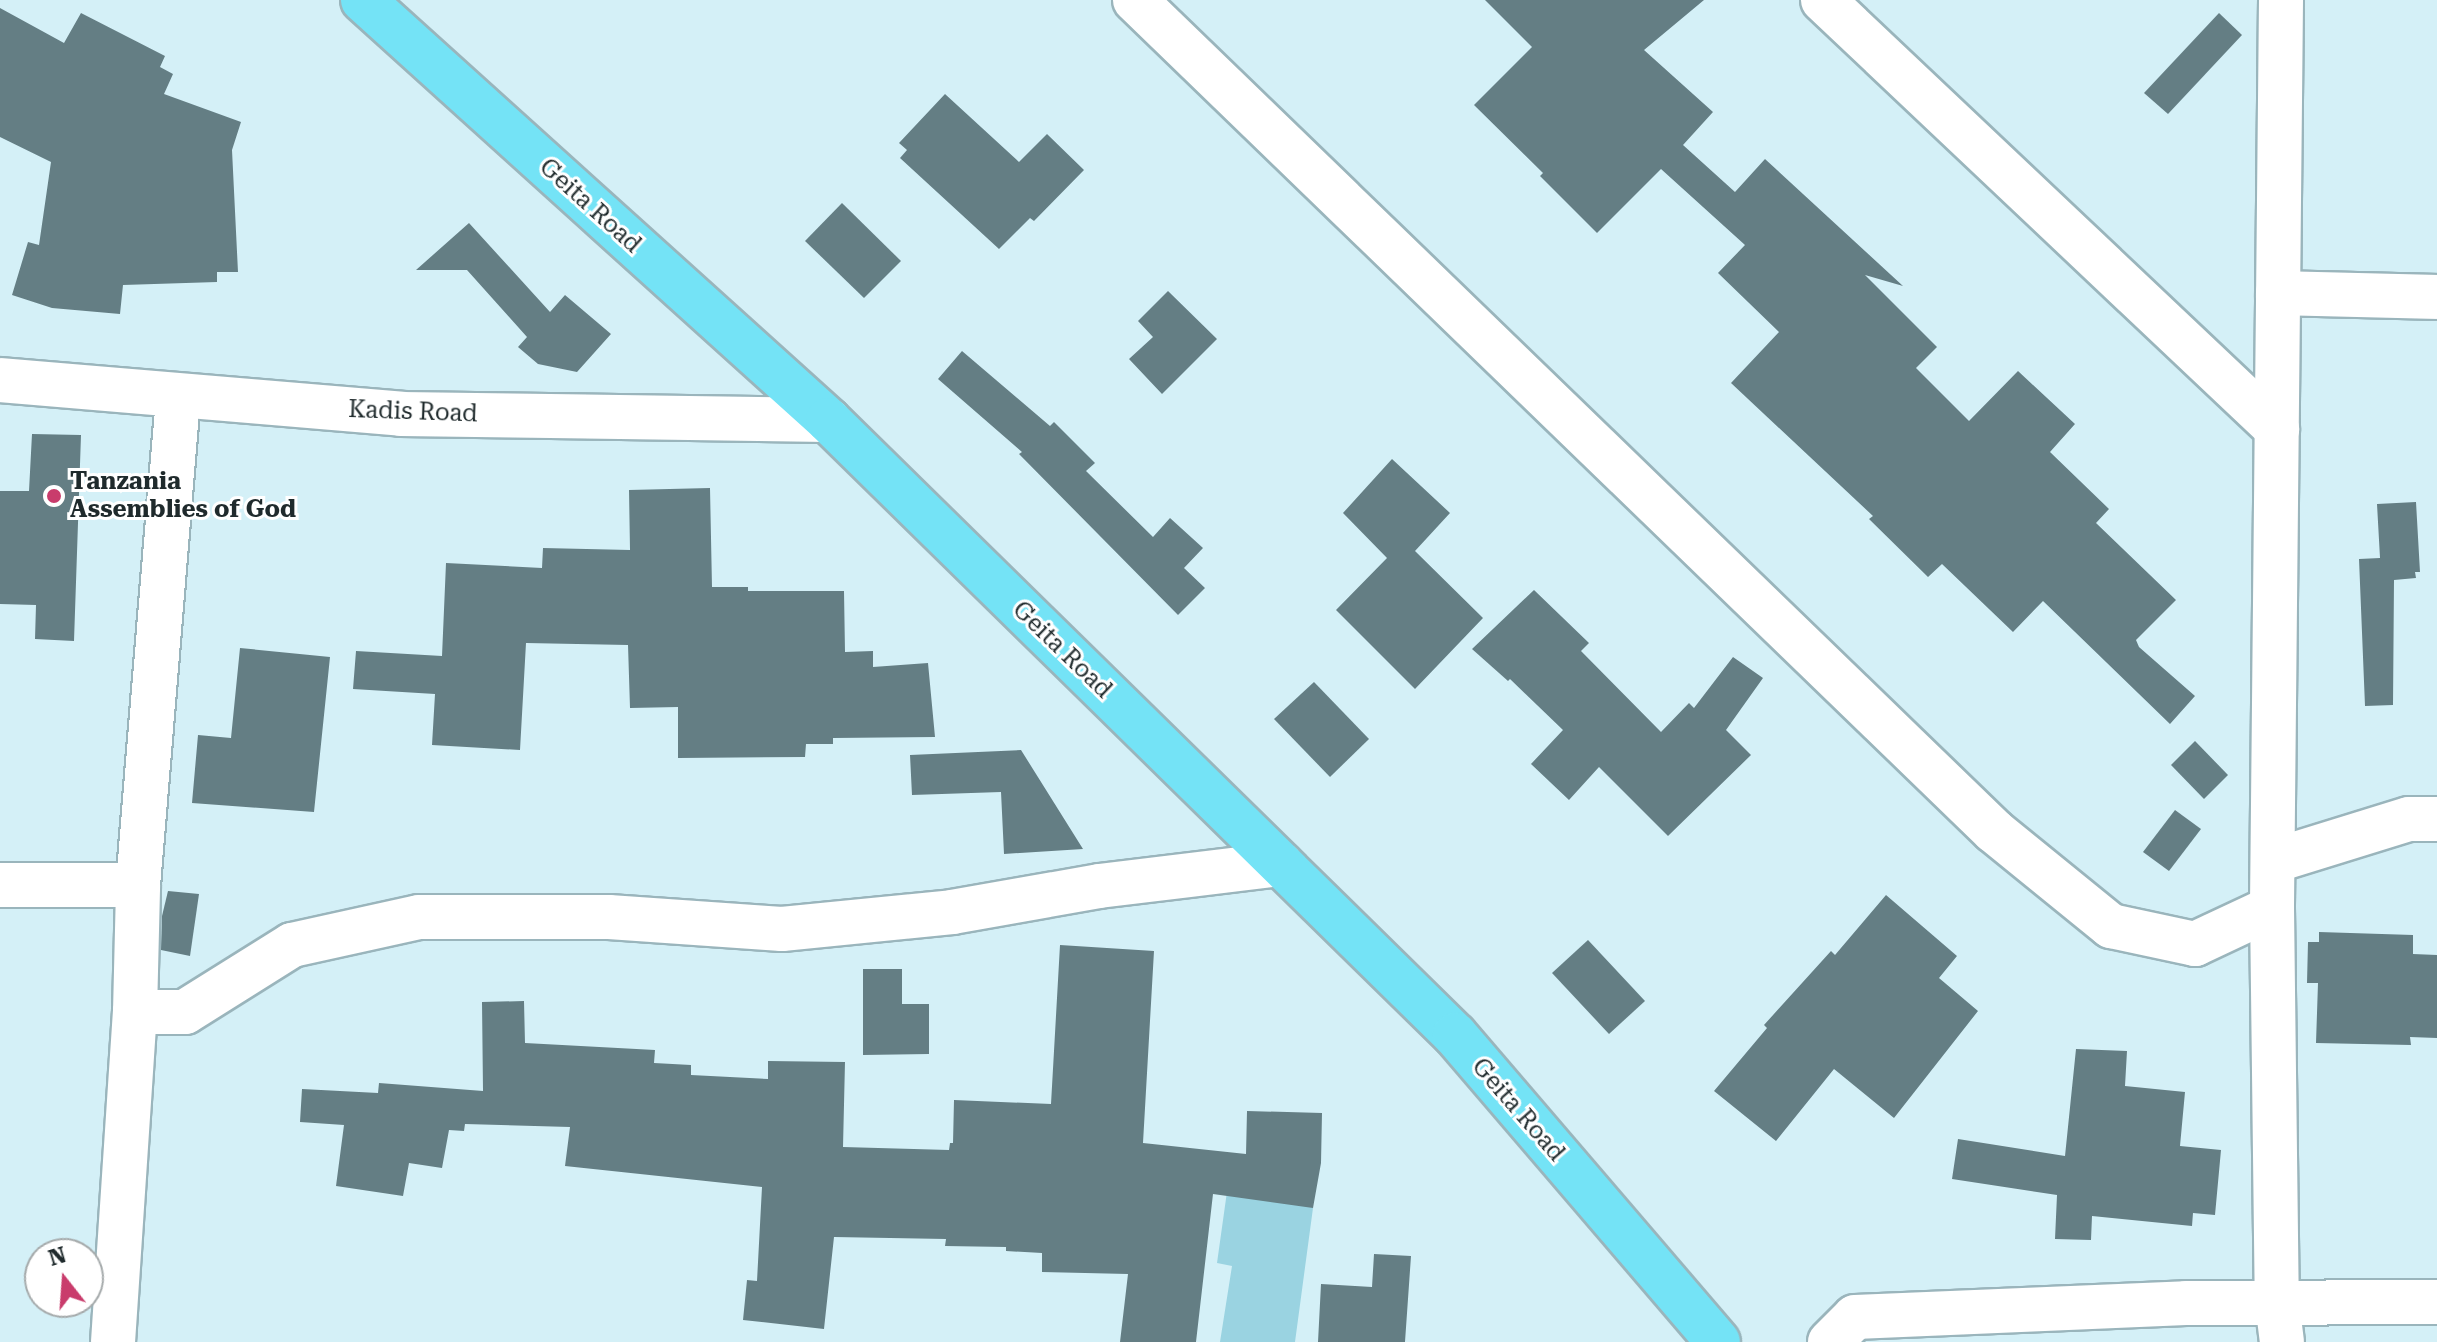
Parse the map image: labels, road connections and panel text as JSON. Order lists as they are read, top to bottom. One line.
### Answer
{"streets":{"main road":["Geita Road"],"street":["Kadis Road"]},"crossings":[["Geita Road","Kadis Road"]],"places":["Tanzania Assemblies of God"],"north":"top"}
